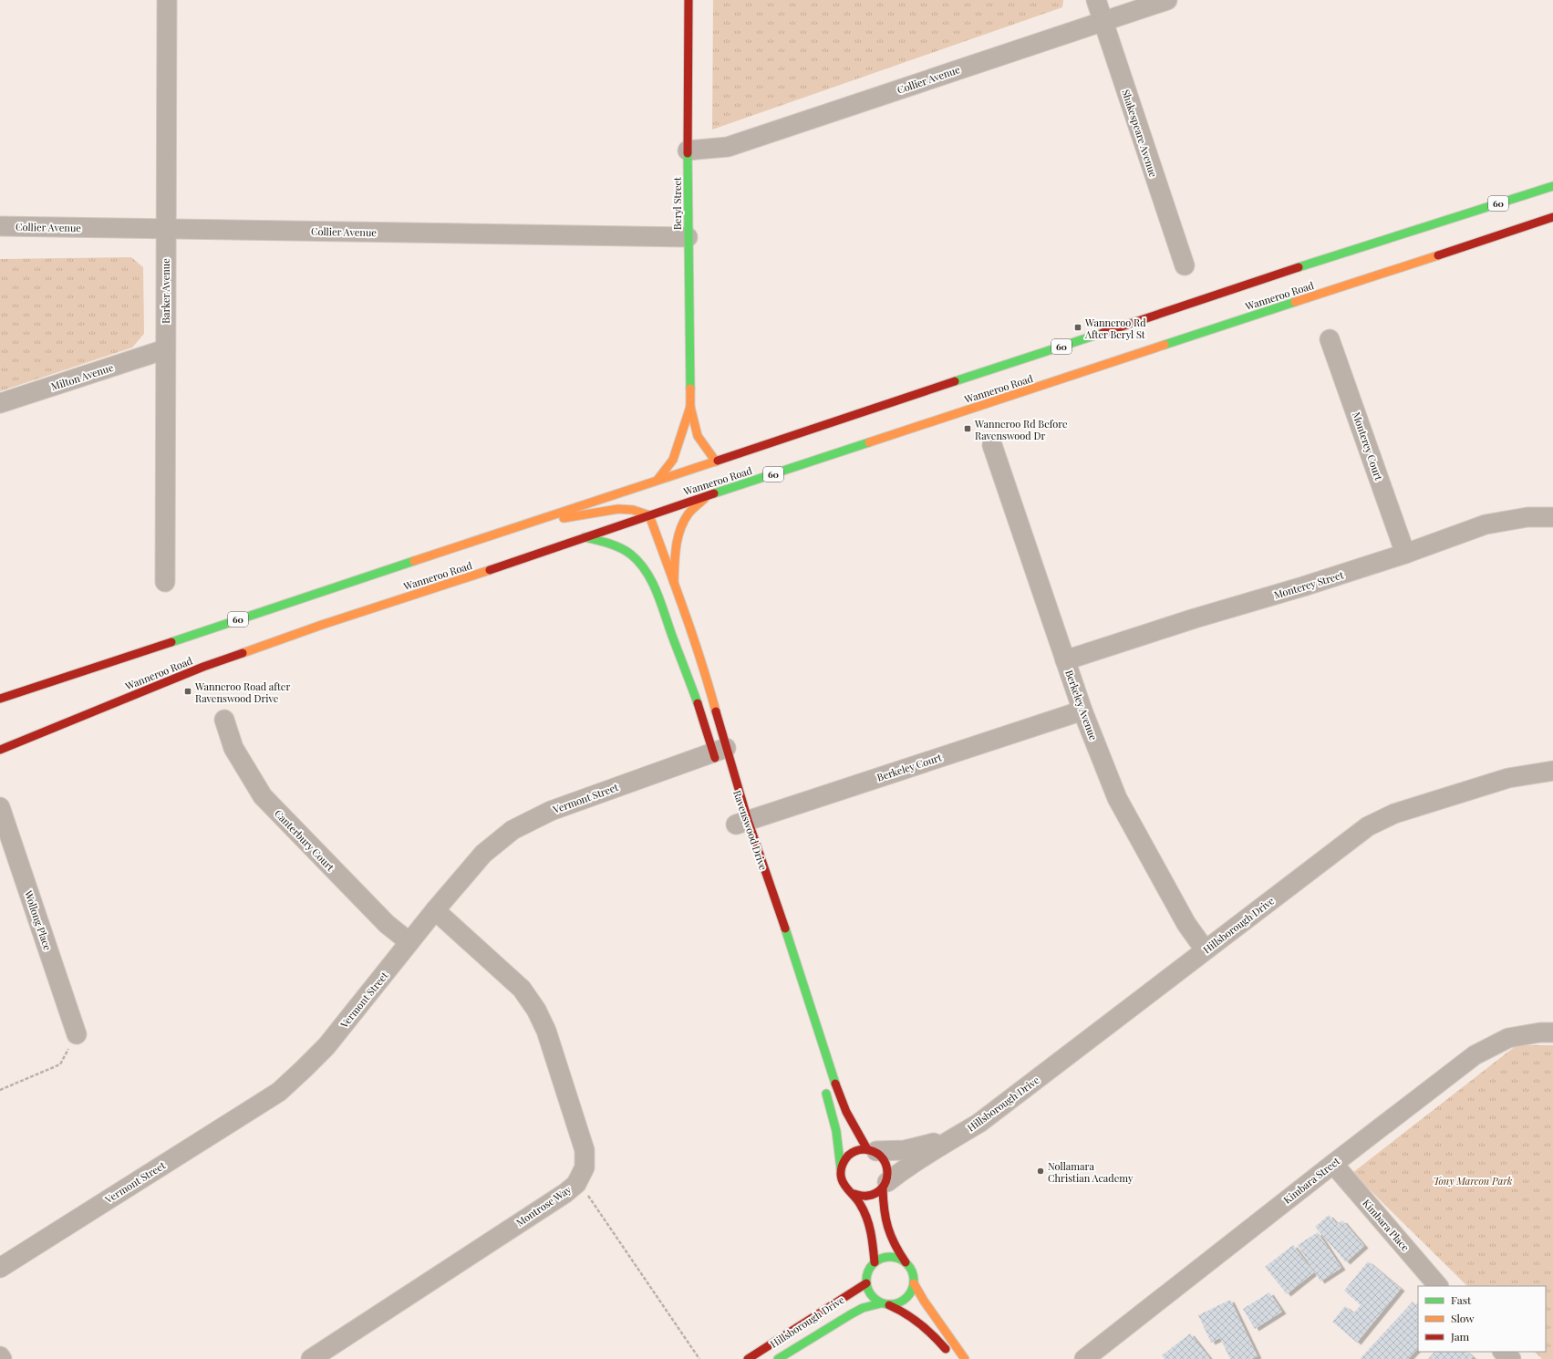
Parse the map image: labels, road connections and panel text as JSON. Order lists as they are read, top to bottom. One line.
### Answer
{"streets":{"main road":["Beryl Street","60","Wanneroo Road","Ravenswood Drive","Hillsborough Drive"],"street":["Collier Avenue","Shakespeare Avenue","Barker Avenue","Milton Avenue","Monterey Court","Monterey Street","Berkeley Avenue","Berkeley Court","Vermont Street","Canterbury Court","Wollong Place","Kimbara Street","Montrose Way","Kimbara Place"]},"crossings":[["Collier Avenue","Shakespeare Avenue"],["Collier Avenue","Beryl Street"],["Collier Avenue","Barker Avenue"],["Beryl Street","Wanneroo Road"],["Barker Avenue","Milton Avenue"],["Wanneroo Road","Ravenswood Drive"],["Monterey Court","Monterey Street"],["Monterey Street","Berkeley Avenue"],["Berkeley Avenue","Berkeley Court"],["Berkeley Avenue","Hillsborough Drive"],["Berkeley Court","Ravenswood Drive"],["Vermont Street","Ravenswood Drive"],["Vermont Street","Canterbury Court"],["Vermont Street","Montrose Way"],["Ravenswood Drive","Hillsborough Drive"],["Kimbara Street","Kimbara Place"]],"parks":["Tony Marcon Park"],"places":{"transit":["Wanneroo Rd After Beryl St","Wanneroo Rd Before Ravenswood Dr","Wanneroo Road after Ravenswood Drive"],"other":["Nollamara Christian Academy"]},"legend":["Fast","Slow","Jam"]}
